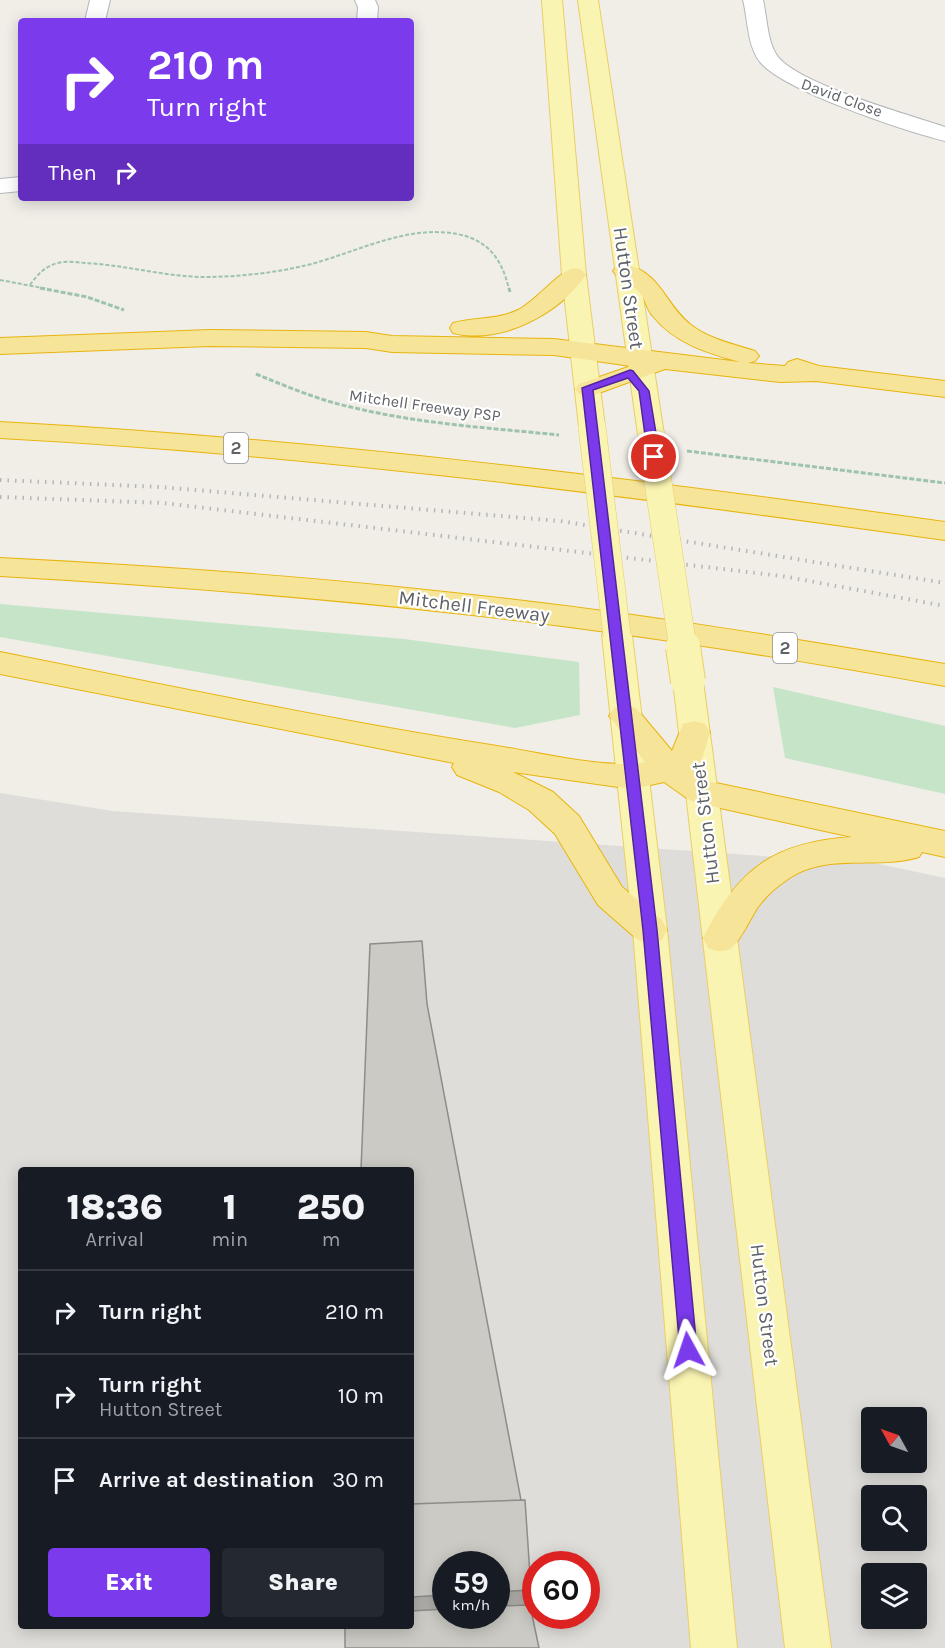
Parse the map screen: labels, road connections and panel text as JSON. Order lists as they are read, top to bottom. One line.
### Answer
{"streets":{"highway":["2","Mitchell Freeway"],"main road":["Hutton Street"],"street":["David Close"],"path":["Mitchell Freeway PSP"]},"north":"top left","page":{"turn":["210 m","Turn right"],"then":"Then","eta":["18:36","Arrival","1","min","250","m"],"list":[{"name":"Turn right","value":"210 m"},{"name":"Turn right","note":"Hutton Street","value":"10 m"},{"name":"Arrive at destination","value":"30 m"}],"buttons":["Exit","Share"],"speed":"59 km/h","limit":"60"}}
